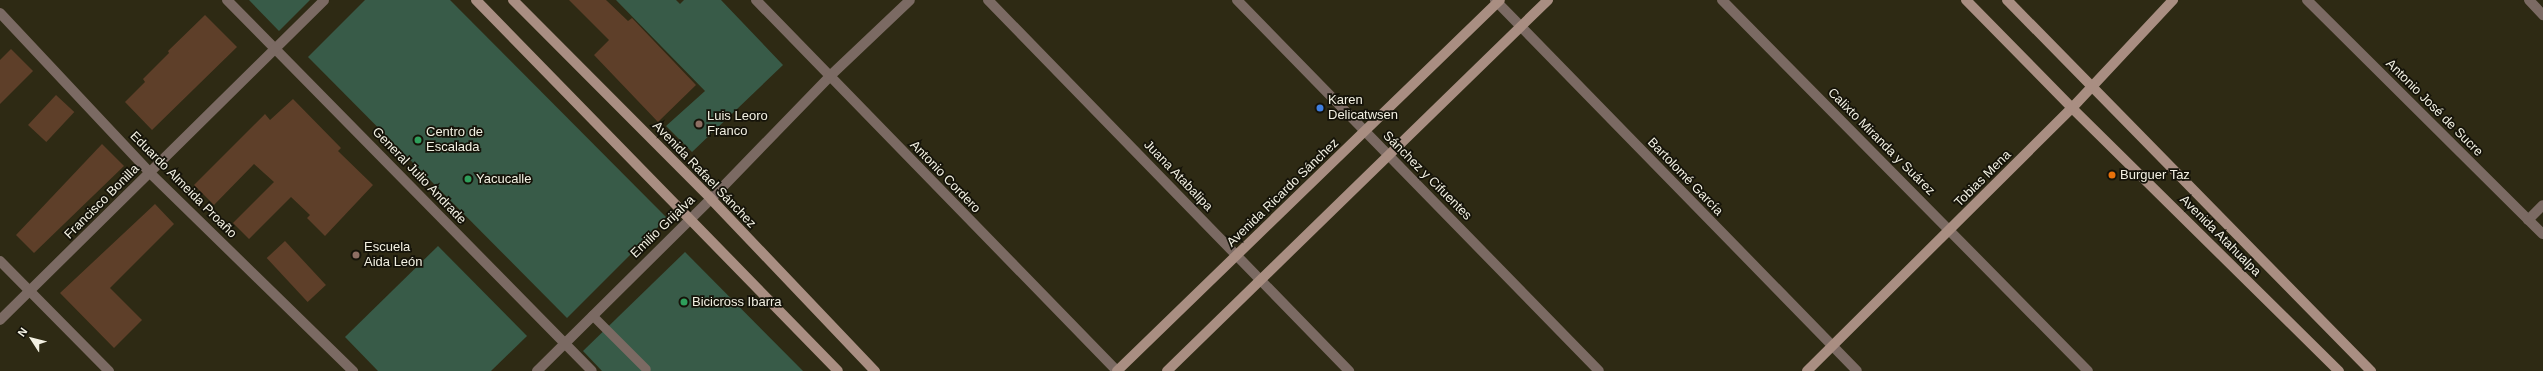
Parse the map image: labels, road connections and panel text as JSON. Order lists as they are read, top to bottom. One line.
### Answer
{"streets":{"main road":["Avenida Rafael Sánchez","Tobias Mena","Avenida Ricardo Sánchez","Avenida Atahualpa"],"street":["Antonio José de Sucre","Calixto Miranda y Suárez","General Julio Andrade","Juana Atabalipa","Sánchez y Cifuentes","Antonio Cordero","Bartolomé García","Eduardo Almeida Proaño","Francisco Bonilla","Emilio Grijalva"]},"crossings":[["Calixto Miranda y Suárez","Tobias Mena"],["Avenida Rafael Sánchez","Emilio Grijalva"],["General Julio Andrade","Francisco Bonilla"],["General Julio Andrade","Emilio Grijalva"],["Juana Atabalipa","Avenida Ricardo Sánchez"],["Sánchez y Cifuentes","Avenida Ricardo Sánchez"],["Antonio Cordero","Avenida Ricardo Sánchez"],["Antonio Cordero","Emilio Grijalva"],["Bartolomé García","Tobias Mena"],["Bartolomé García","Avenida Ricardo Sánchez"],["Tobias Mena","Avenida Atahualpa"],["Eduardo Almeida Proaño","Francisco Bonilla"]],"places":["Karen Delicatwsen","Luis Leoro Franco","Centro de Escalada","Burguer Taz","Yacucalle","Escuela Aida León","Bicicross Ibarra"],"north":"top left"}
